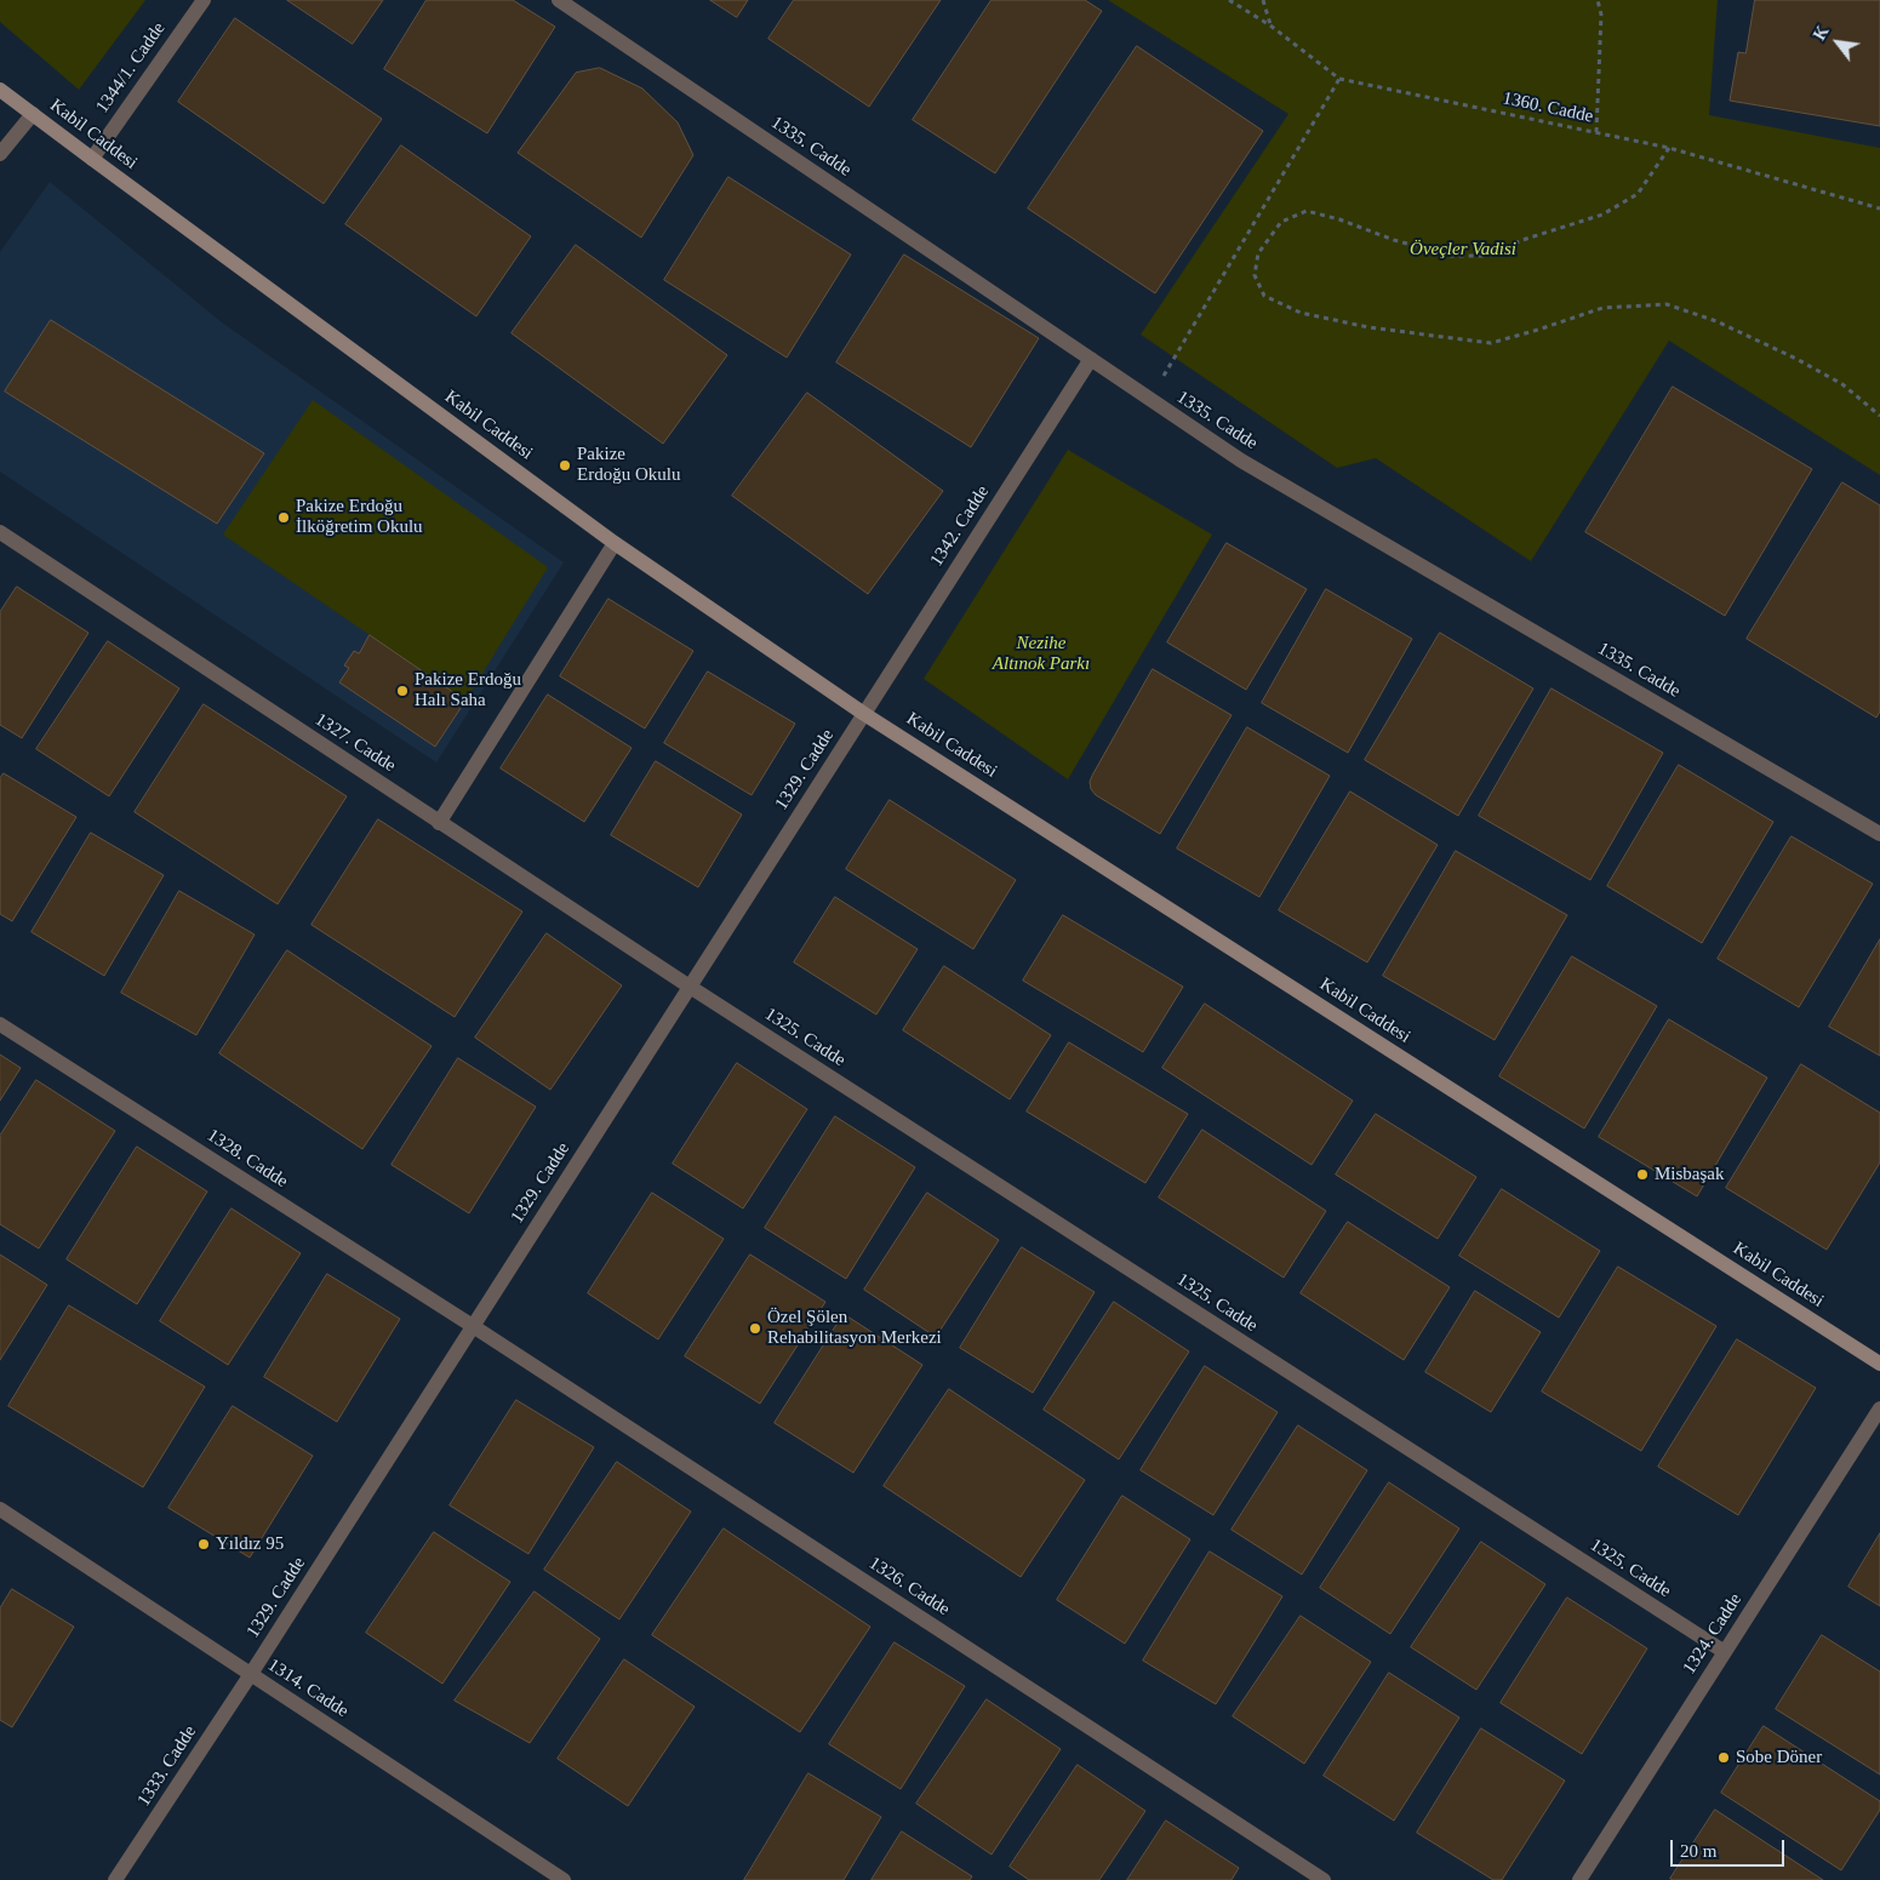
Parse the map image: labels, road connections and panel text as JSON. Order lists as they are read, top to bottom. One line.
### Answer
{"streets":{"main road":["Kabil Caddesi"],"street":["1344/1. Cadde","1335. Cadde","1342. Cadde","1327. Cadde","1329. Cadde","1325. Cadde","1328. Cadde","1326. Cadde","1324. Cadde","1314. Cadde","1333. Cadde"],"path":["1360. Cadde"]},"crossings":[["1344/1. Cadde","Kabil Caddesi"],["Kabil Caddesi","1342. Cadde"],["Kabil Caddesi","1329. Cadde"],["1335. Cadde","1342. Cadde"],["1342. Cadde","1329. Cadde"],["1327. Cadde","1329. Cadde"],["1327. Cadde","1325. Cadde"],["1329. Cadde","1325. Cadde"],["1329. Cadde","1328. Cadde"],["1329. Cadde","1326. Cadde"],["1329. Cadde","1314. Cadde"],["1329. Cadde","1333. Cadde"],["1325. Cadde","1324. Cadde"],["1328. Cadde","1326. Cadde"],["1314. Cadde","1333. Cadde"]],"parks":["Öveçler Vadisi","Nezihe Altınok Parkı"],"places":["Pakize Erdoğu Okulu","Pakize Erdoğu İlköğretim Okulu","Pakize Erdoğu Halı Saha","Misbaşak","Özel Şölen Rehabilitasyon Merkezi","Yıldız 95","Sobe Döner"],"scale_bar":"20 m","north":"top left"}
